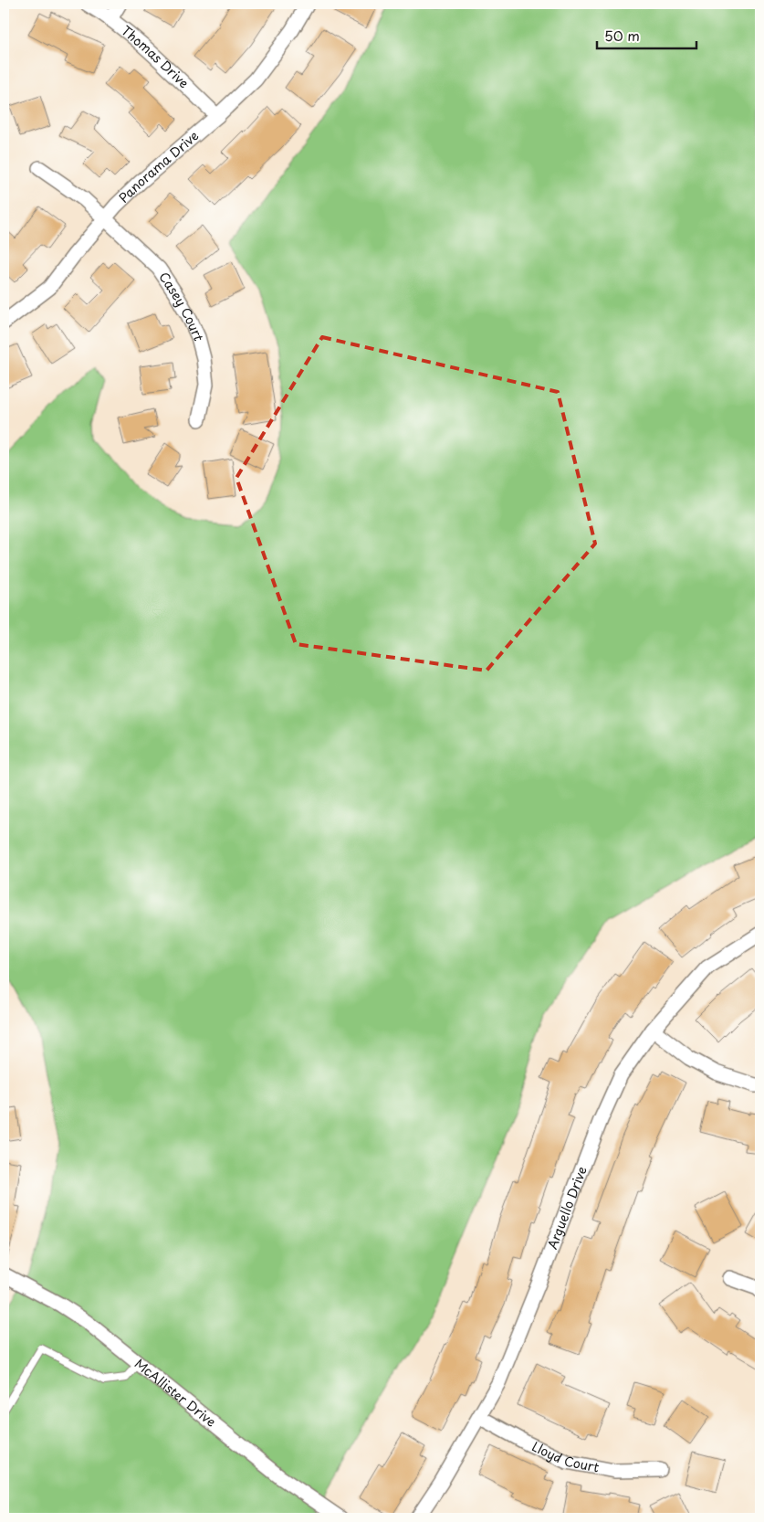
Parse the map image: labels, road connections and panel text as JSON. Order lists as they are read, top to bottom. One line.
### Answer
{"streets":{"street":["Thomas Drive","Panorama Drive","Casey Court","Arguello Drive","McAllister Drive","Lloyd Court"]},"crossings":[["Thomas Drive","Panorama Drive"],["Panorama Drive","Casey Court"],["Arguello Drive","Lloyd Court"]],"scale_bar":"50 m"}
